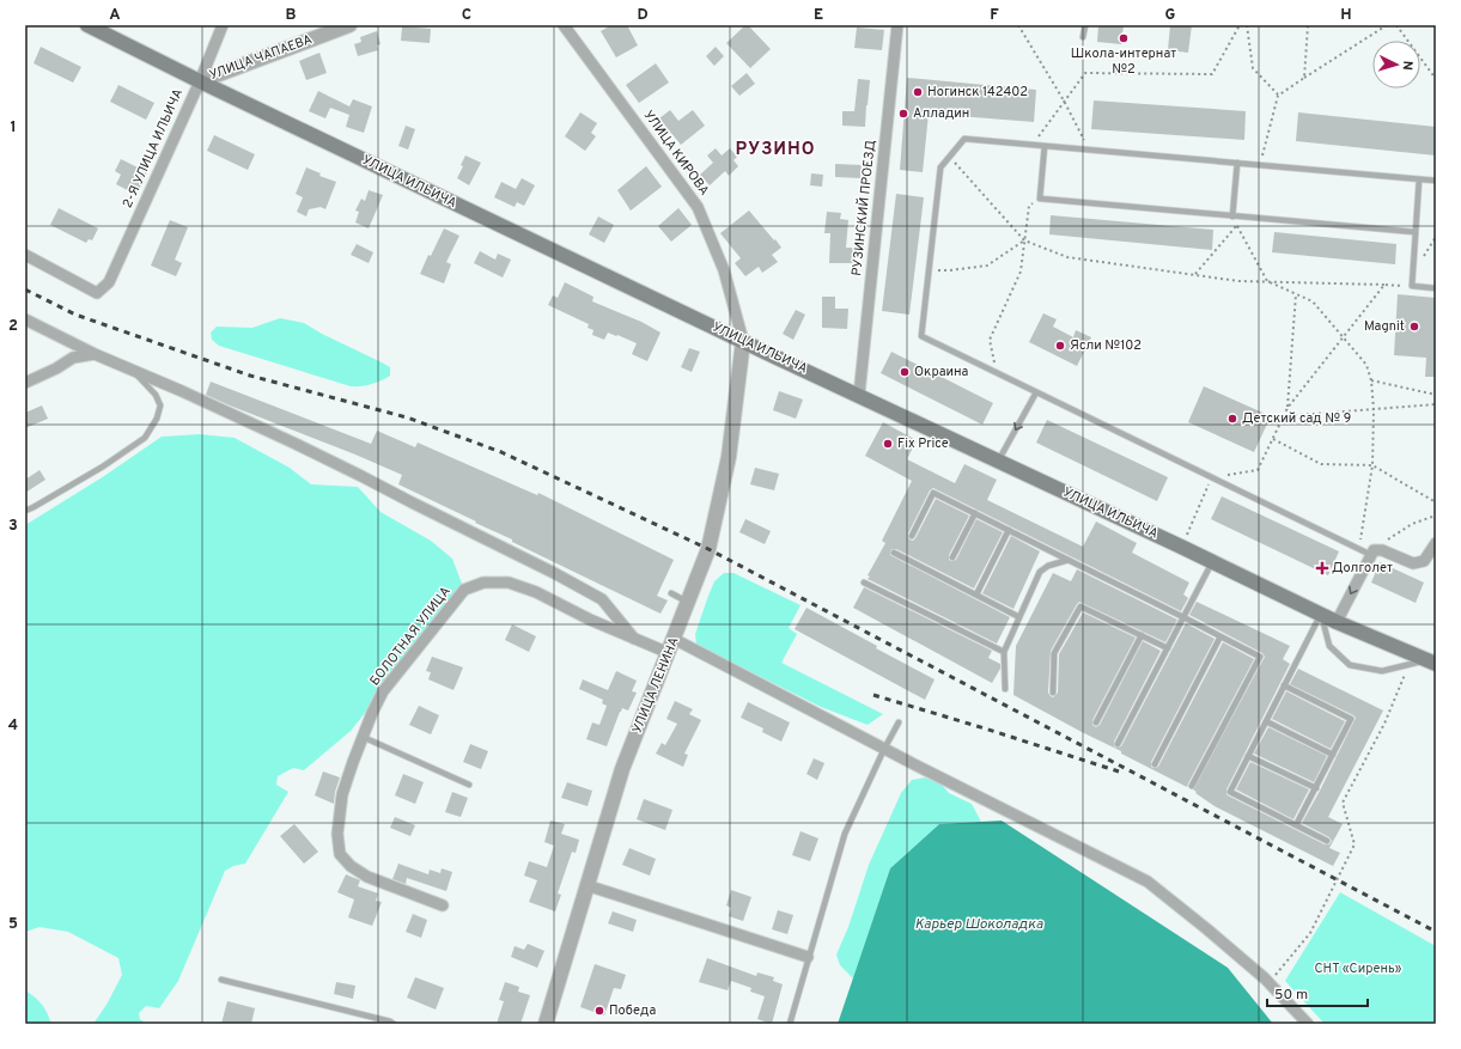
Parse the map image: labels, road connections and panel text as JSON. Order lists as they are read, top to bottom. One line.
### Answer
{"streets":{"main road":["УЛИЦА ИЛЬИЧА"],"street":["УЛИЦА ЧАПАЕВА","2-Я УЛИЦА ИЛЬИЧА","УЛИЦА КИРОВА","РУЗИНСКИЙ ПРОЕЗД","БОЛОТНАЯ УЛИЦА","УЛИЦА ЛЕНИНА"]},"crossings":[["УЛИЦА ЧАПАЕВА","2-Я УЛИЦА ИЛЬИЧА"],["УЛИЦА ЧАПАЕВА","УЛИЦА ИЛЬИЧА"],["2-Я УЛИЦА ИЛЬИЧА","УЛИЦА ИЛЬИЧА"],["УЛИЦА КИРОВА","УЛИЦА ИЛЬИЧА"],["УЛИЦА КИРОВА","УЛИЦА ЛЕНИНА"],["УЛИЦА ИЛЬИЧА","РУЗИНСКИЙ ПРОЕЗД"],["УЛИЦА ИЛЬИЧА","УЛИЦА ЛЕНИНА"],["БОЛОТНАЯ УЛИЦА","УЛИЦА ЛЕНИНА"]],"districts":["РУЗИНО"],"water":["Карьер Шоколадка"],"parks":["СНТ «Сирень»"],"places":{"other":["Школа-интернат №2","Ногинск 142402","Алладин","Magnit","Ясли №102","Окраина","Детский сад № 9","Fix Price","Победа"],"health":["Долголет"]},"scale_bar":"50 m","north":"right","grid":{"columns":["A","B","C","D","E","F","G","H"],"rows":["1","2","3","4","5"]}}
